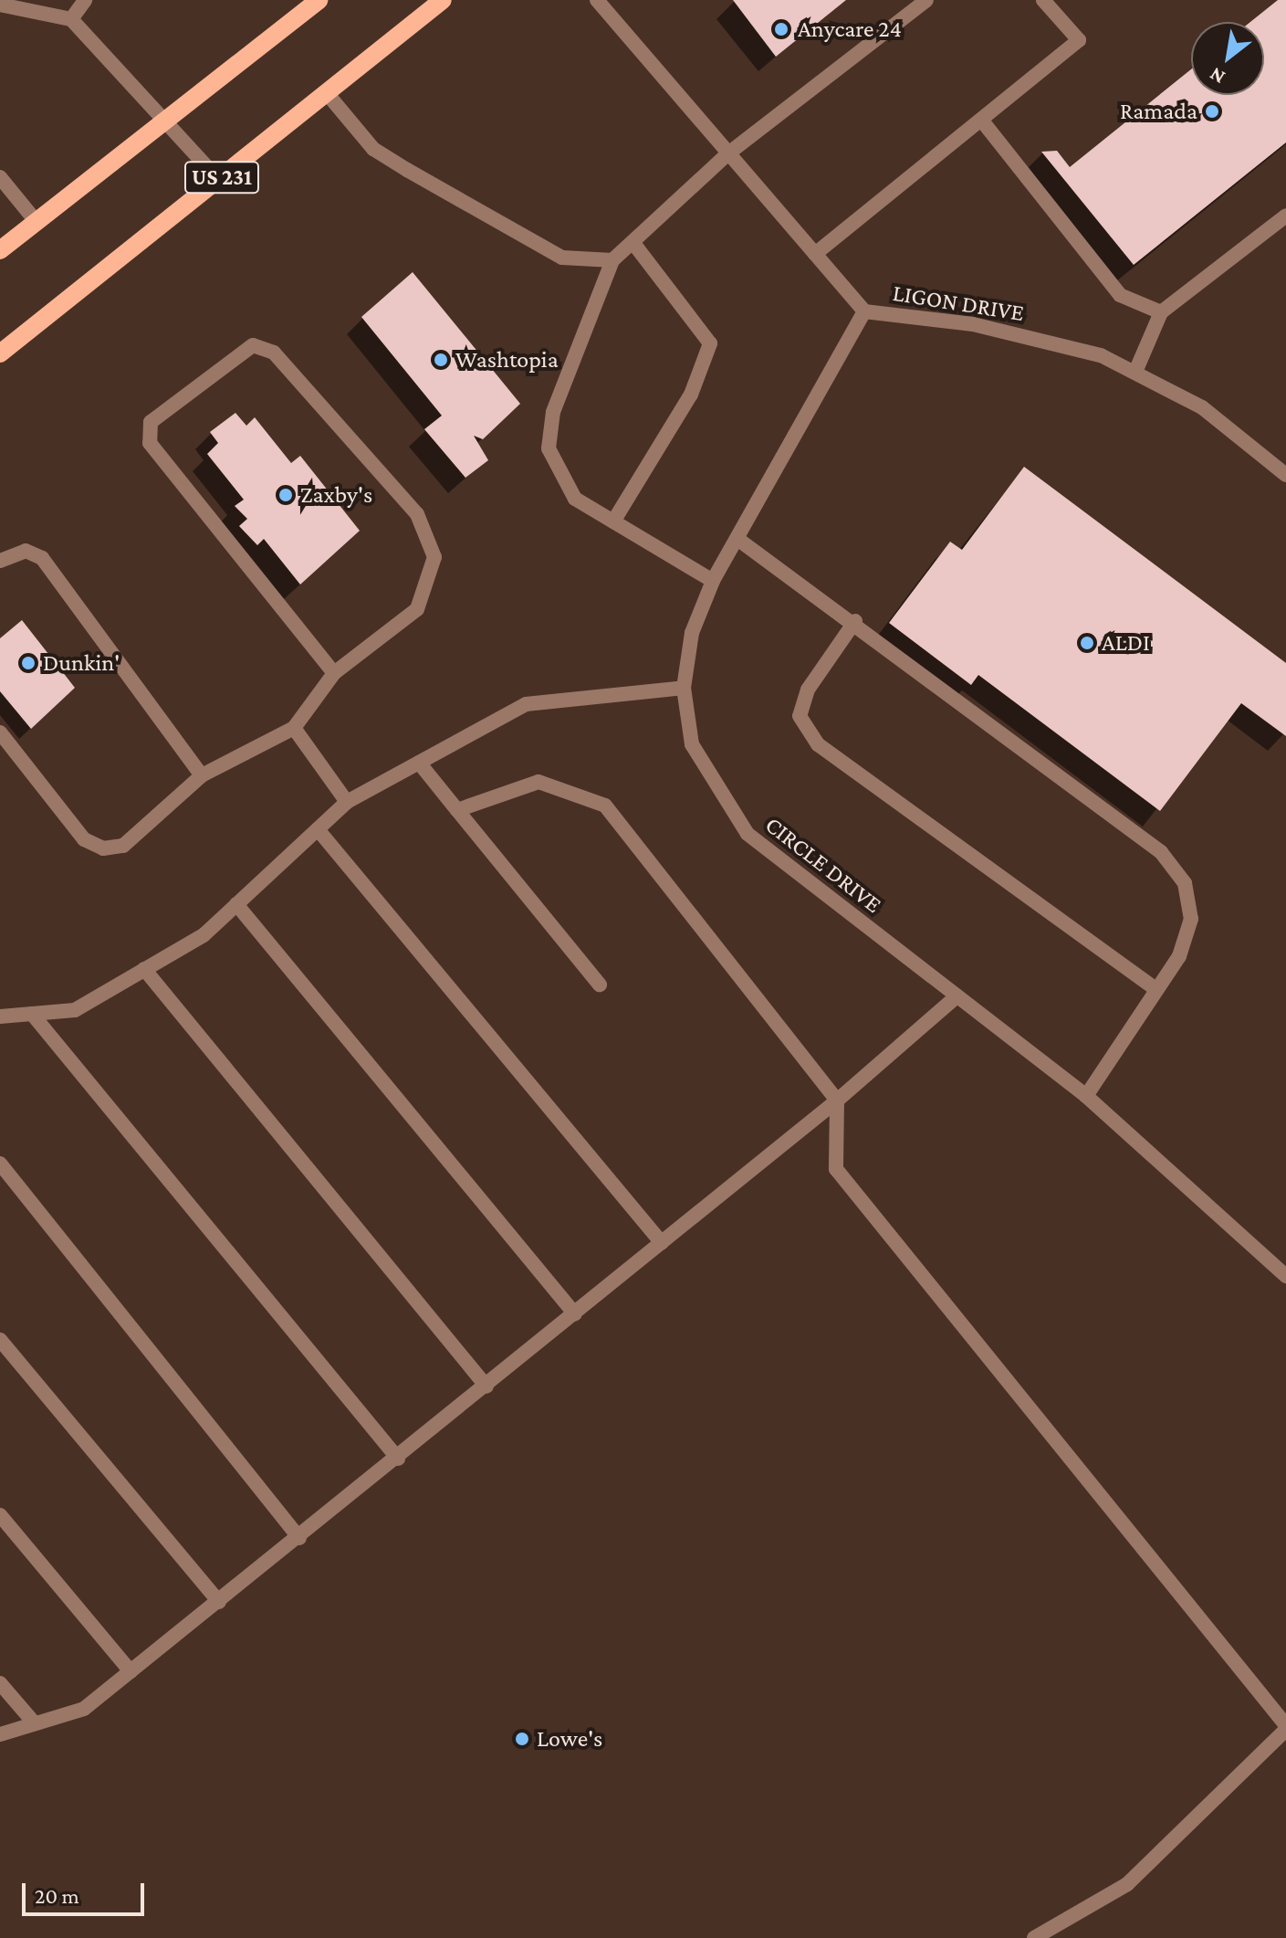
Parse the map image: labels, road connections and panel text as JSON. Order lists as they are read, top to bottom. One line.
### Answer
{"streets":{"main road":["US 231"],"street":["LIGON DRIVE","CIRCLE DRIVE"]},"crossings":[["LIGON DRIVE","CIRCLE DRIVE"]],"places":["Anycare 24","Ramada","Washtopia","Zaxby's","ALDI","Dunkin'","Lowe's"],"scale_bar":"20 m","north":"bottom left"}
